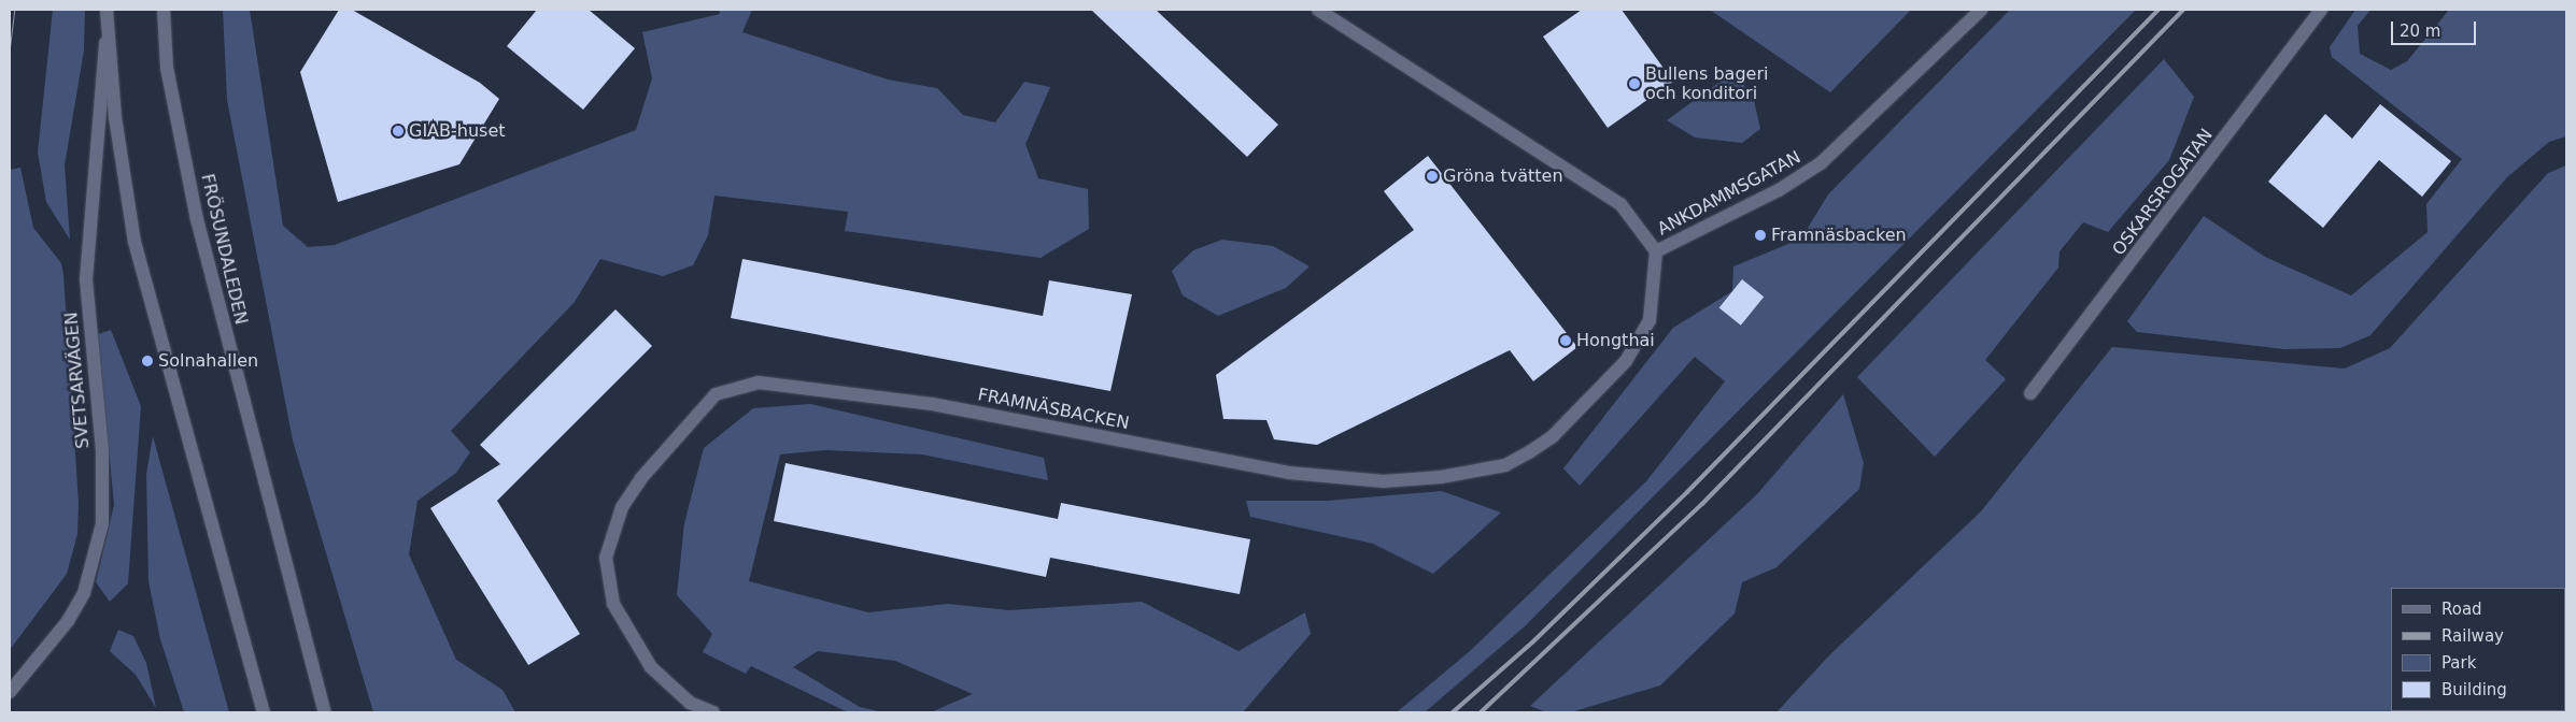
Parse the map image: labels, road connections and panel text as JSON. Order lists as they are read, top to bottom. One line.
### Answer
{"streets":{"street":["OSKARSROGATAN","ANKDAMMSGATAN","FRÖSUNDALEDEN","SVETSARVÄGEN","FRAMNÄSBACKEN"]},"crossings":[["ANKDAMMSGATAN","FRAMNÄSBACKEN"]],"places":["Bullens bageri och konditori","GIAB-huset","Gröna tvätten","Framnäsbacken","Hongthai","Solnahallen"],"legend":["Road","Railway","Park","Building"],"scale_bar":"20 m"}
